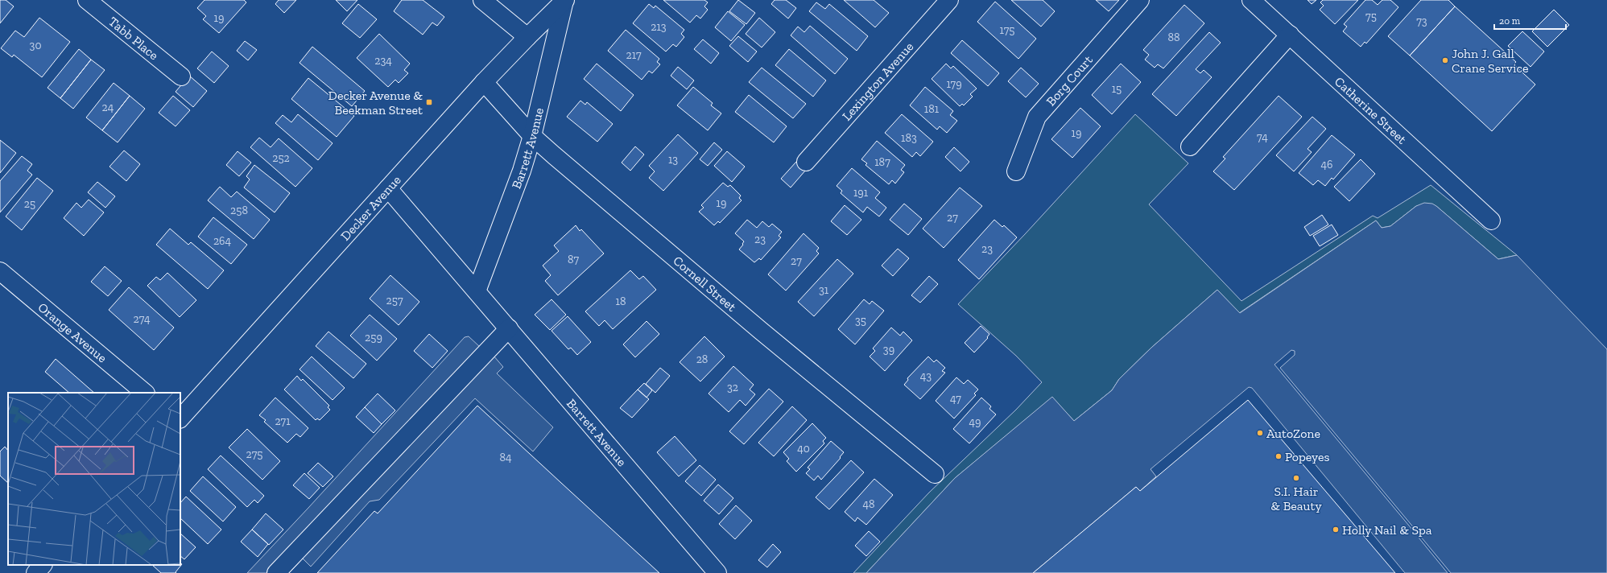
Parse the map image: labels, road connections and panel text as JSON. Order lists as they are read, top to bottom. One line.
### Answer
{"streets":{"street":["Tabb Place","Borg Court","Lexington Avenue","Catherine Street","Barrett Avenue","Decker Avenue","Cornell Street","Orange Avenue"]},"crossings":[["Barrett Avenue","Decker Avenue"],["Barrett Avenue","Cornell Street"],["Decker Avenue","Cornell Street"]],"places":{"other":["John J. Gall Crane Service","AutoZone","Popeyes","S.I. Hair & Beauty","Holly Nail & Spa"],"transit":["Decker Avenue & Beekman Street"]},"house_numbers":["75","19","73","213","175","88","30","217","234","179","15","24","181","19","74","183","252","13","187","46","191","19","25","258","27","23","264","23","87","27","31","257","18","274","35","259","39","28","43","32","47","271","49","40","275","84","48"],"scale_bar":"20 m"}
